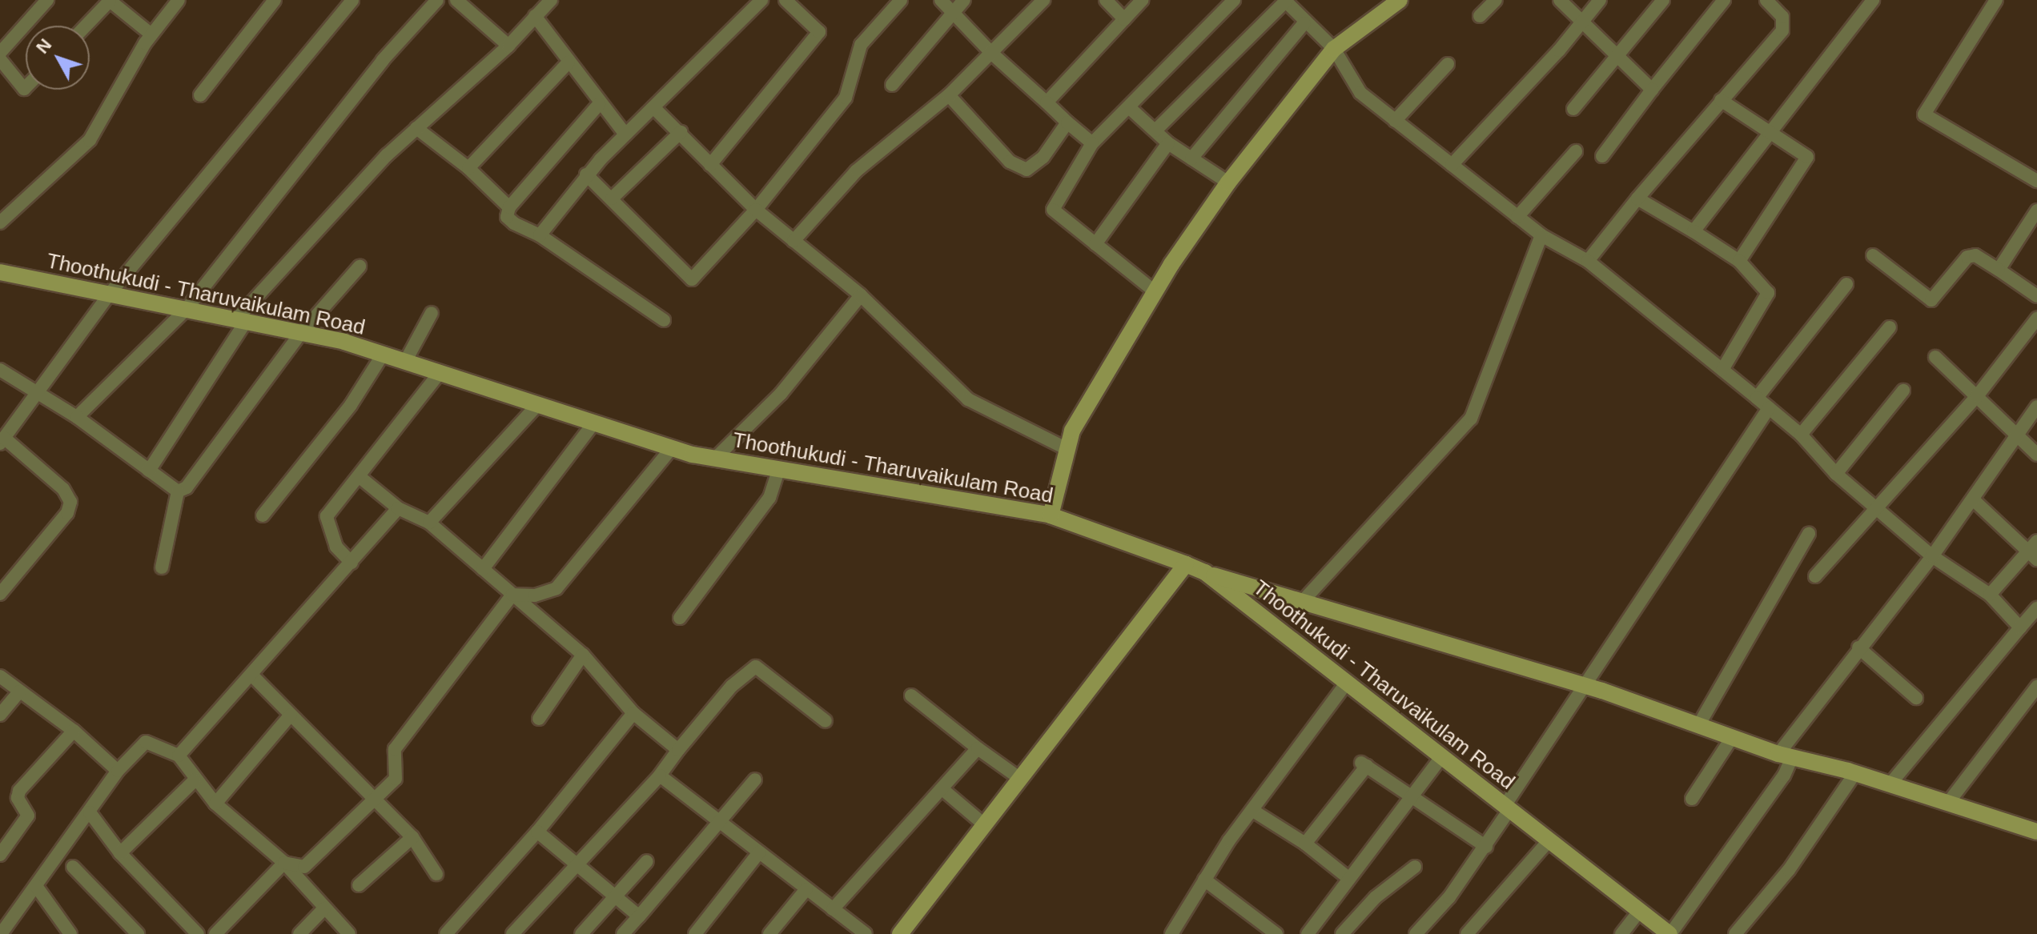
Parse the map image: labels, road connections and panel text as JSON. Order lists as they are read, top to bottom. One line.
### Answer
{"streets":{"main road":["Thoothukudi - Tharuvaikulam Road"]},"north":"top left"}
